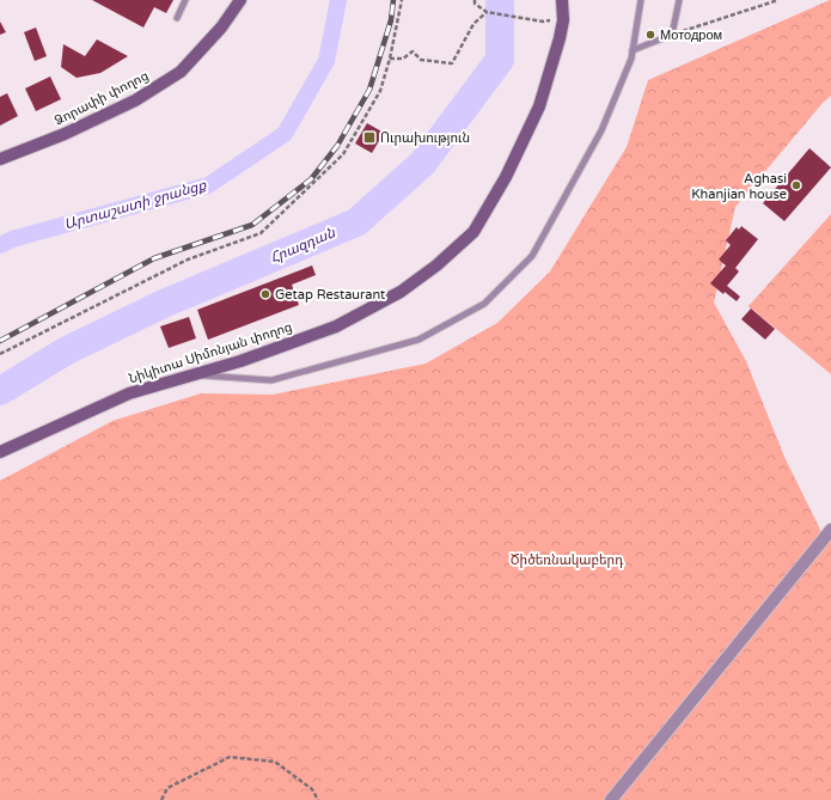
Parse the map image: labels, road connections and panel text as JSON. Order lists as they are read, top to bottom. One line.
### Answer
{"streets":{"street":["Ձորափի փողոց","Նիկիտա Սիմոնյան փողոց"]},"water":["Արտաշատի ջրանցք","Հրազդան"],"parks":["Ծիծեռնակաբերդ"],"places":{"other":["Мотодром","Aghasi Khanjian house","Getap Restaurant"],"transit":["Ուրախություն"]}}
